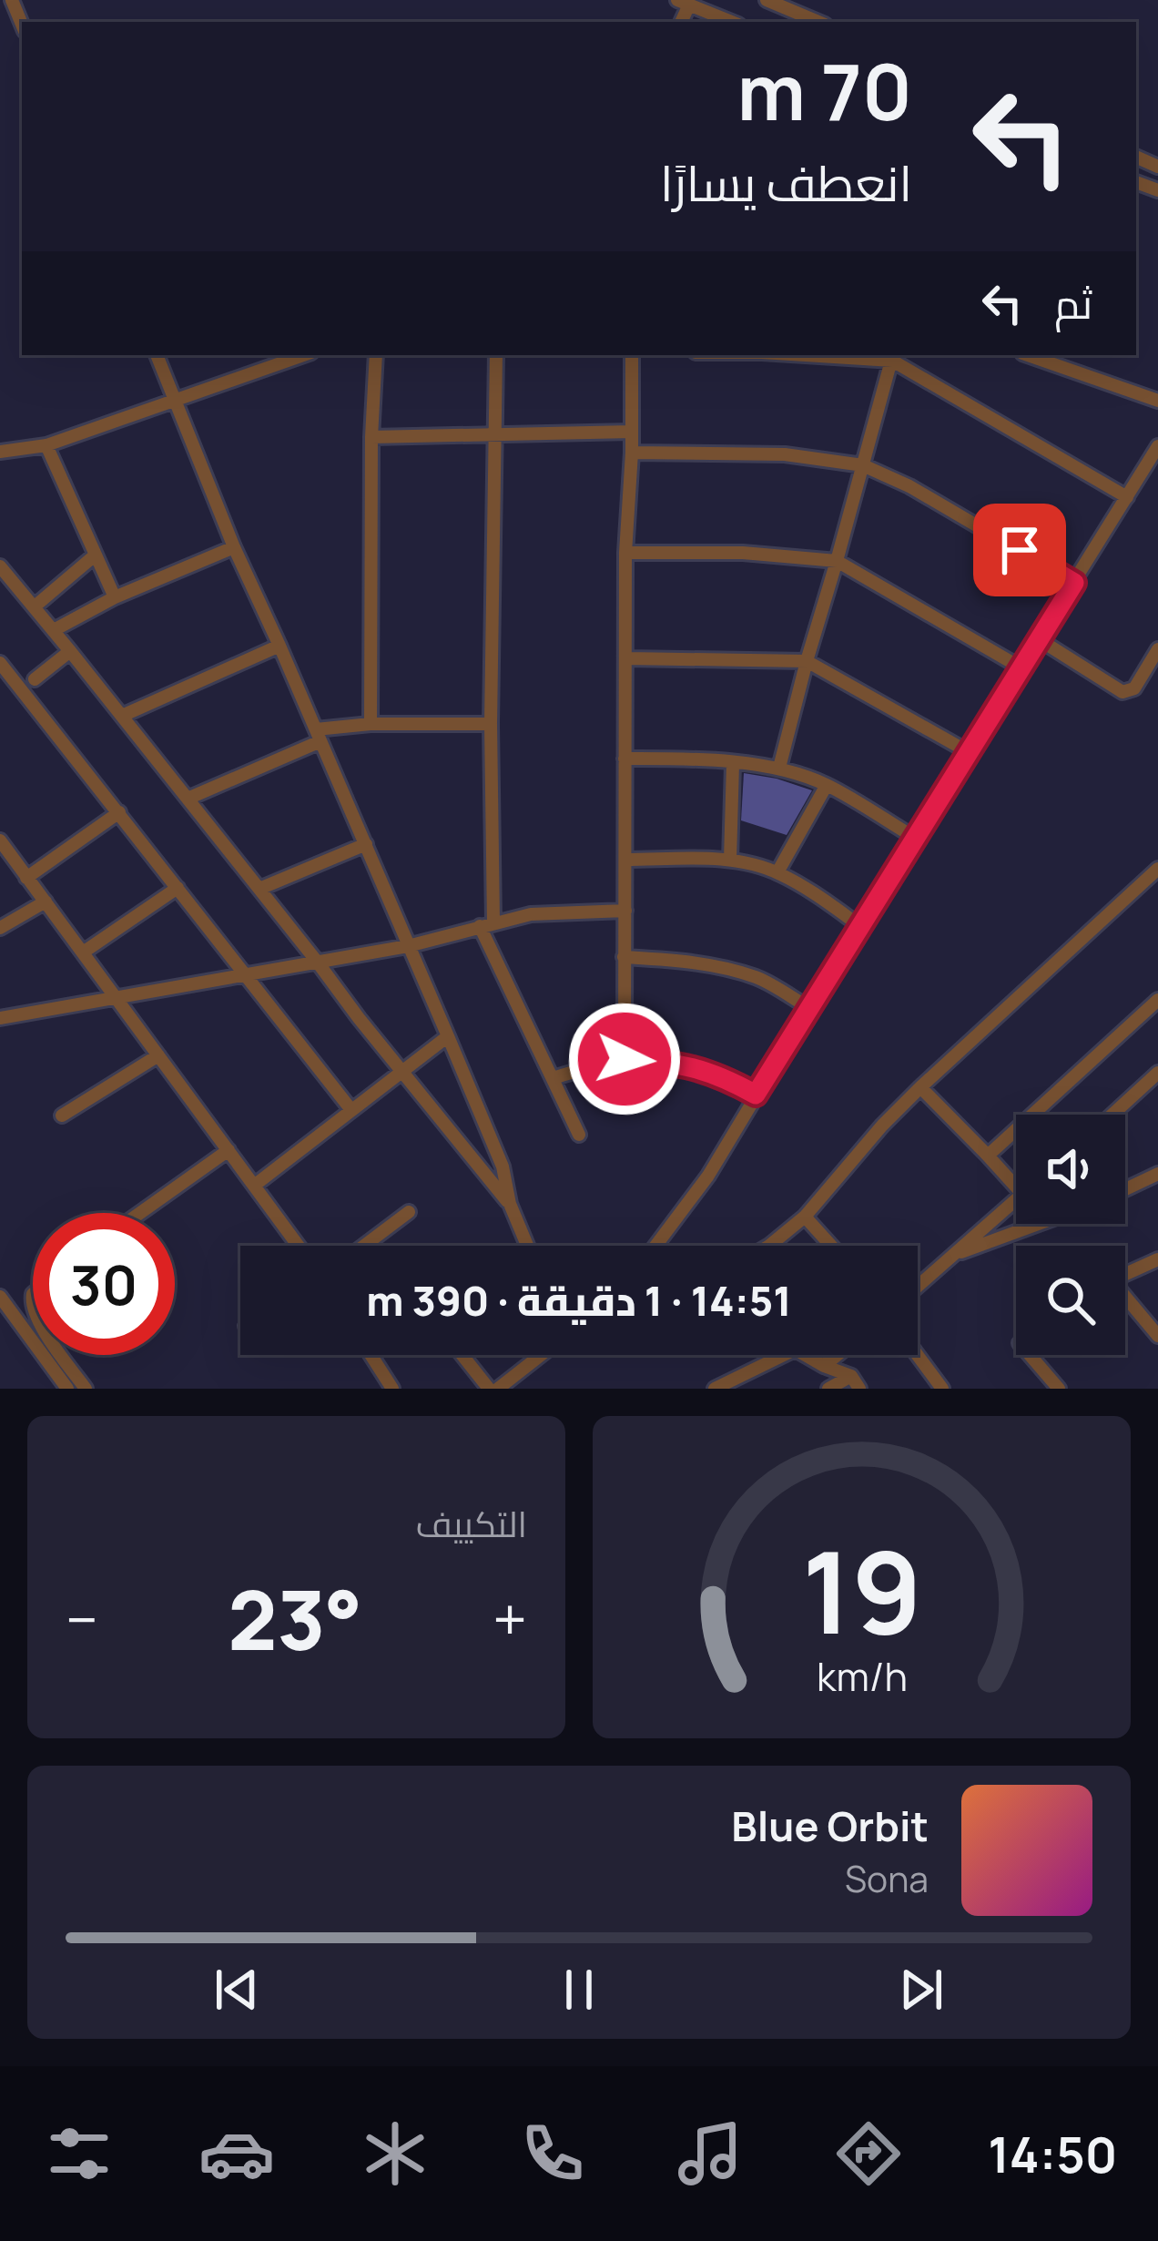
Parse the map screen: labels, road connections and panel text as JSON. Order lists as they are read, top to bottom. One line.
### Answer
{"page":{"turn":["70 m","انعطف يسارًا"],"then":"ثم","limit":"30","trip":"14:51 · 1 دقيقة · 390 m","tile":"التكييف","heat":["−","23°","+"],"song":["Blue Orbit","Sona"],"tabs":"14:50","gauge":["19","km/h"]}}
